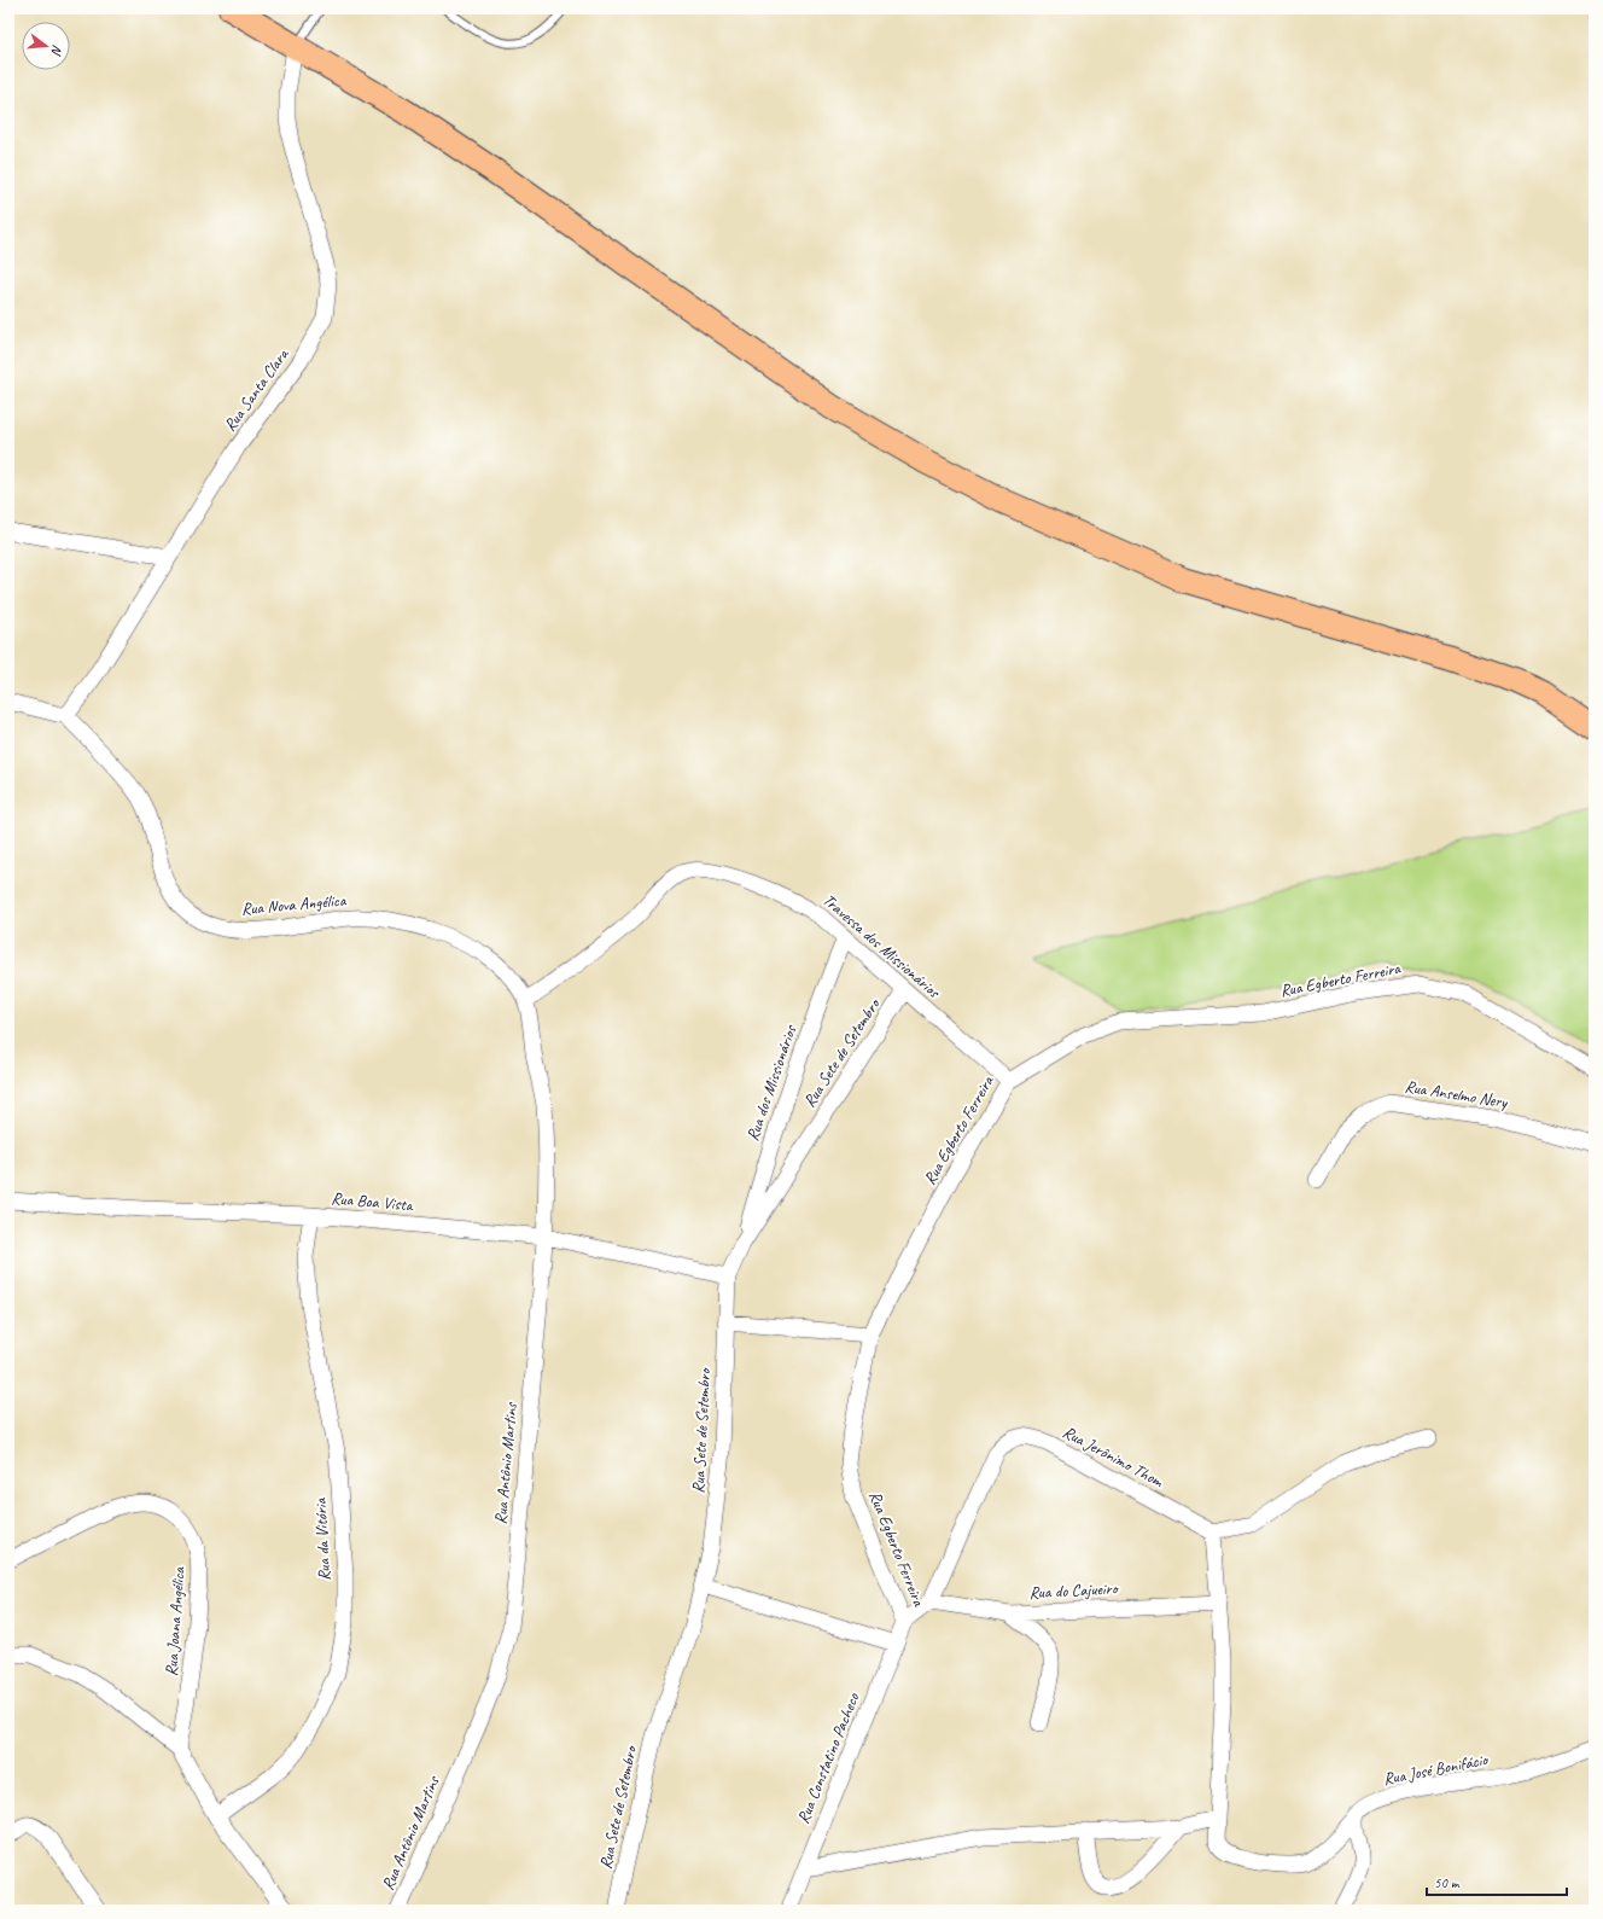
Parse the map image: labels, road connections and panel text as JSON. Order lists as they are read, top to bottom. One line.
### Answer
{"streets":{"street":["Rua Santa Clara","Rua Nova Angélica","Travessa dos Missionários","Rua Egberto Ferreira","Rua Sete de Setembro","Rua dos Missionários","Rua Anselmo Nery","Rua Boa Vista","Rua Jerônimo Thom","Rua Antônio Martins","Rua da Vitória","Rua do Cajueiro","Rua Joana Angélica","Rua Constatino Pacheco","Rua José Bonifácio"]},"crossings":[["Rua Santa Clara","Rua Nova Angélica"],["Rua Nova Angélica","Travessa dos Missionários"],["Rua Nova Angélica","Rua Antônio Martins"],["Travessa dos Missionários","Rua Egberto Ferreira"],["Travessa dos Missionários","Rua Sete de Setembro"],["Travessa dos Missionários","Rua dos Missionários"],["Travessa dos Missionários","Rua Antônio Martins"],["Rua Egberto Ferreira","Rua Constatino Pacheco"],["Rua Sete de Setembro","Rua dos Missionários"],["Rua Sete de Setembro","Rua Boa Vista"],["Rua Boa Vista","Rua Antônio Martins"],["Rua Boa Vista","Rua da Vitória"],["Rua Jerônimo Thom","Rua do Cajueiro"]],"scale_bar":"50 m","north":"right"}
